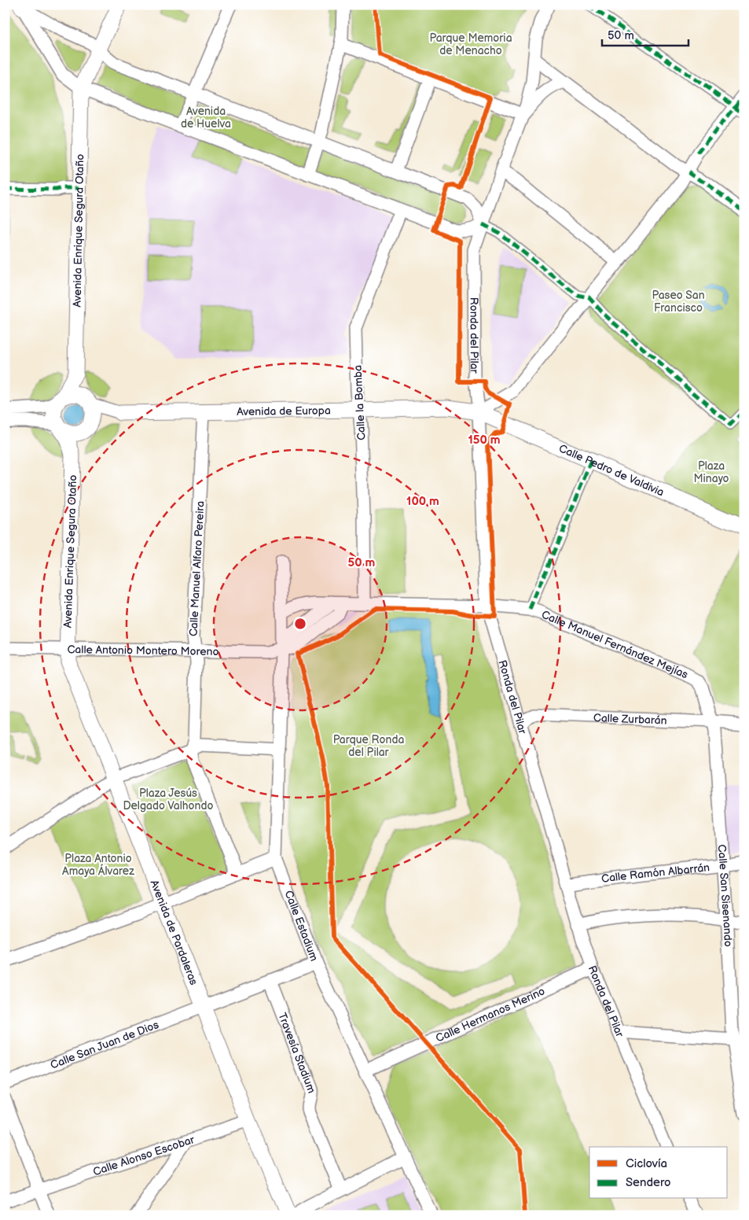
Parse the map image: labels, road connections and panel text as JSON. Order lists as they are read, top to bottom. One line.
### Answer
{"streets":{"street":["Avenida Enrique Segura Otaño","Ronda del Pilar","Calle la Bomba","Avenida de Europa","Calle Pedro de Valdivia","Calle Manuel Alfaro Pereira","Calle Manuel Fernández Mejías","Calle Antonio Montero Moreno","Calle Zurbarán","Calle Ramón Albarrán","Calle San Sisenando","Calle Estadium","Avenida de Pardaleras","Calle Hermanos Merino","Calle San Juan de Dios","Travesía Stadium","Calle Alonso Escobar"]},"crossings":[["Avenida Enrique Segura Otaño","Avenida de Europa"],["Avenida Enrique Segura Otaño","Calle Antonio Montero Moreno"],["Avenida Enrique Segura Otaño","Avenida de Pardaleras"],["Ronda del Pilar","Avenida de Europa"],["Ronda del Pilar","Calle Pedro de Valdivia"],["Ronda del Pilar","Calle Manuel Fernández Mejías"],["Ronda del Pilar","Calle Zurbarán"],["Ronda del Pilar","Calle Ramón Albarrán"],["Ronda del Pilar","Calle Hermanos Merino"],["Calle la Bomba","Avenida de Europa"],["Calle la Bomba","Calle Manuel Fernández Mejías"],["Avenida de Europa","Calle Pedro de Valdivia"],["Avenida de Europa","Calle Manuel Alfaro Pereira"],["Calle Manuel Alfaro Pereira","Calle Antonio Montero Moreno"],["Calle Manuel Fernández Mejías","Calle Zurbarán"],["Calle Manuel Fernández Mejías","Calle San Sisenando"],["Calle Manuel Fernández Mejías","Calle Estadium"],["Calle Antonio Montero Moreno","Calle Estadium"],["Calle Antonio Montero Moreno","Avenida de Pardaleras"],["Calle Zurbarán","Calle San Sisenando"],["Calle Ramón Albarrán","Calle San Sisenando"],["Calle Estadium","Calle Hermanos Merino"],["Calle Estadium","Calle San Juan de Dios"],["Avenida de Pardaleras","Calle San Juan de Dios"],["Avenida de Pardaleras","Calle Alonso Escobar"],["Calle San Juan de Dios","Travesía Stadium"]],"parks":["Parque Memoria de Menacho","Avenida de Huelva","Paseo San Francisco","Plaza Minayo","Parque Ronda del Pilar","Plaza Jesús Delgado Valhondo","Plaza Antonio Amaya Álvarez"],"legend":["Ciclovía","Sendero"],"scale_bar":"50 m","rings":["150 m","100 m","50 m"]}
